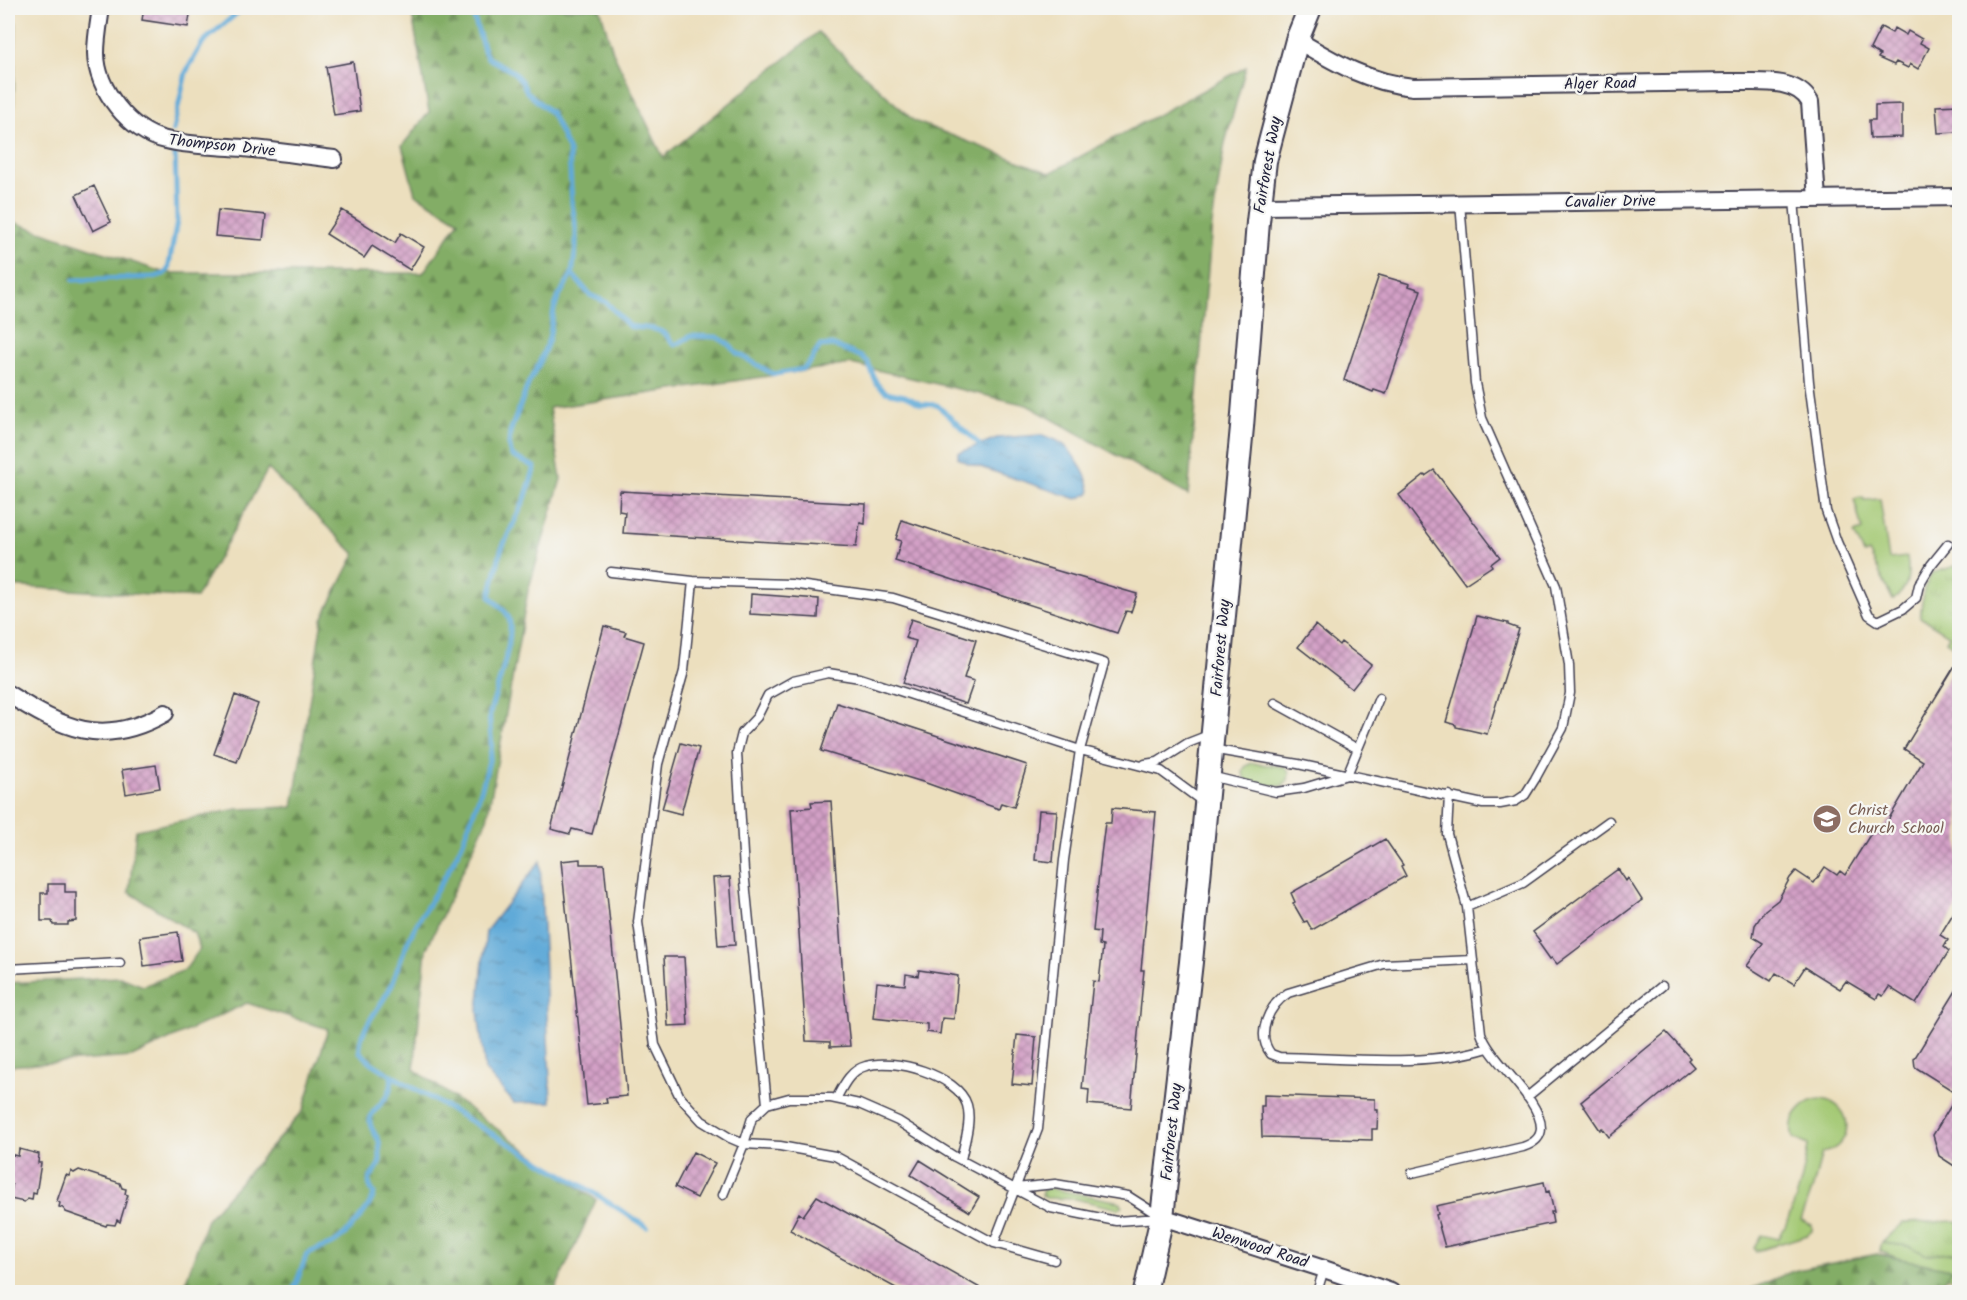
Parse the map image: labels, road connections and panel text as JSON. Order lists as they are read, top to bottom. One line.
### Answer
{"streets":{"main road":["Fairforest Way"],"street":["Alger Road","Thompson Drive","Cavalier Drive","Wenwood Road"]},"crossings":[["Alger Road","Fairforest Way"],["Alger Road","Cavalier Drive"],["Fairforest Way","Cavalier Drive"],["Fairforest Way","Wenwood Road"]],"places":{"school or university":["Christ Church School"]}}
